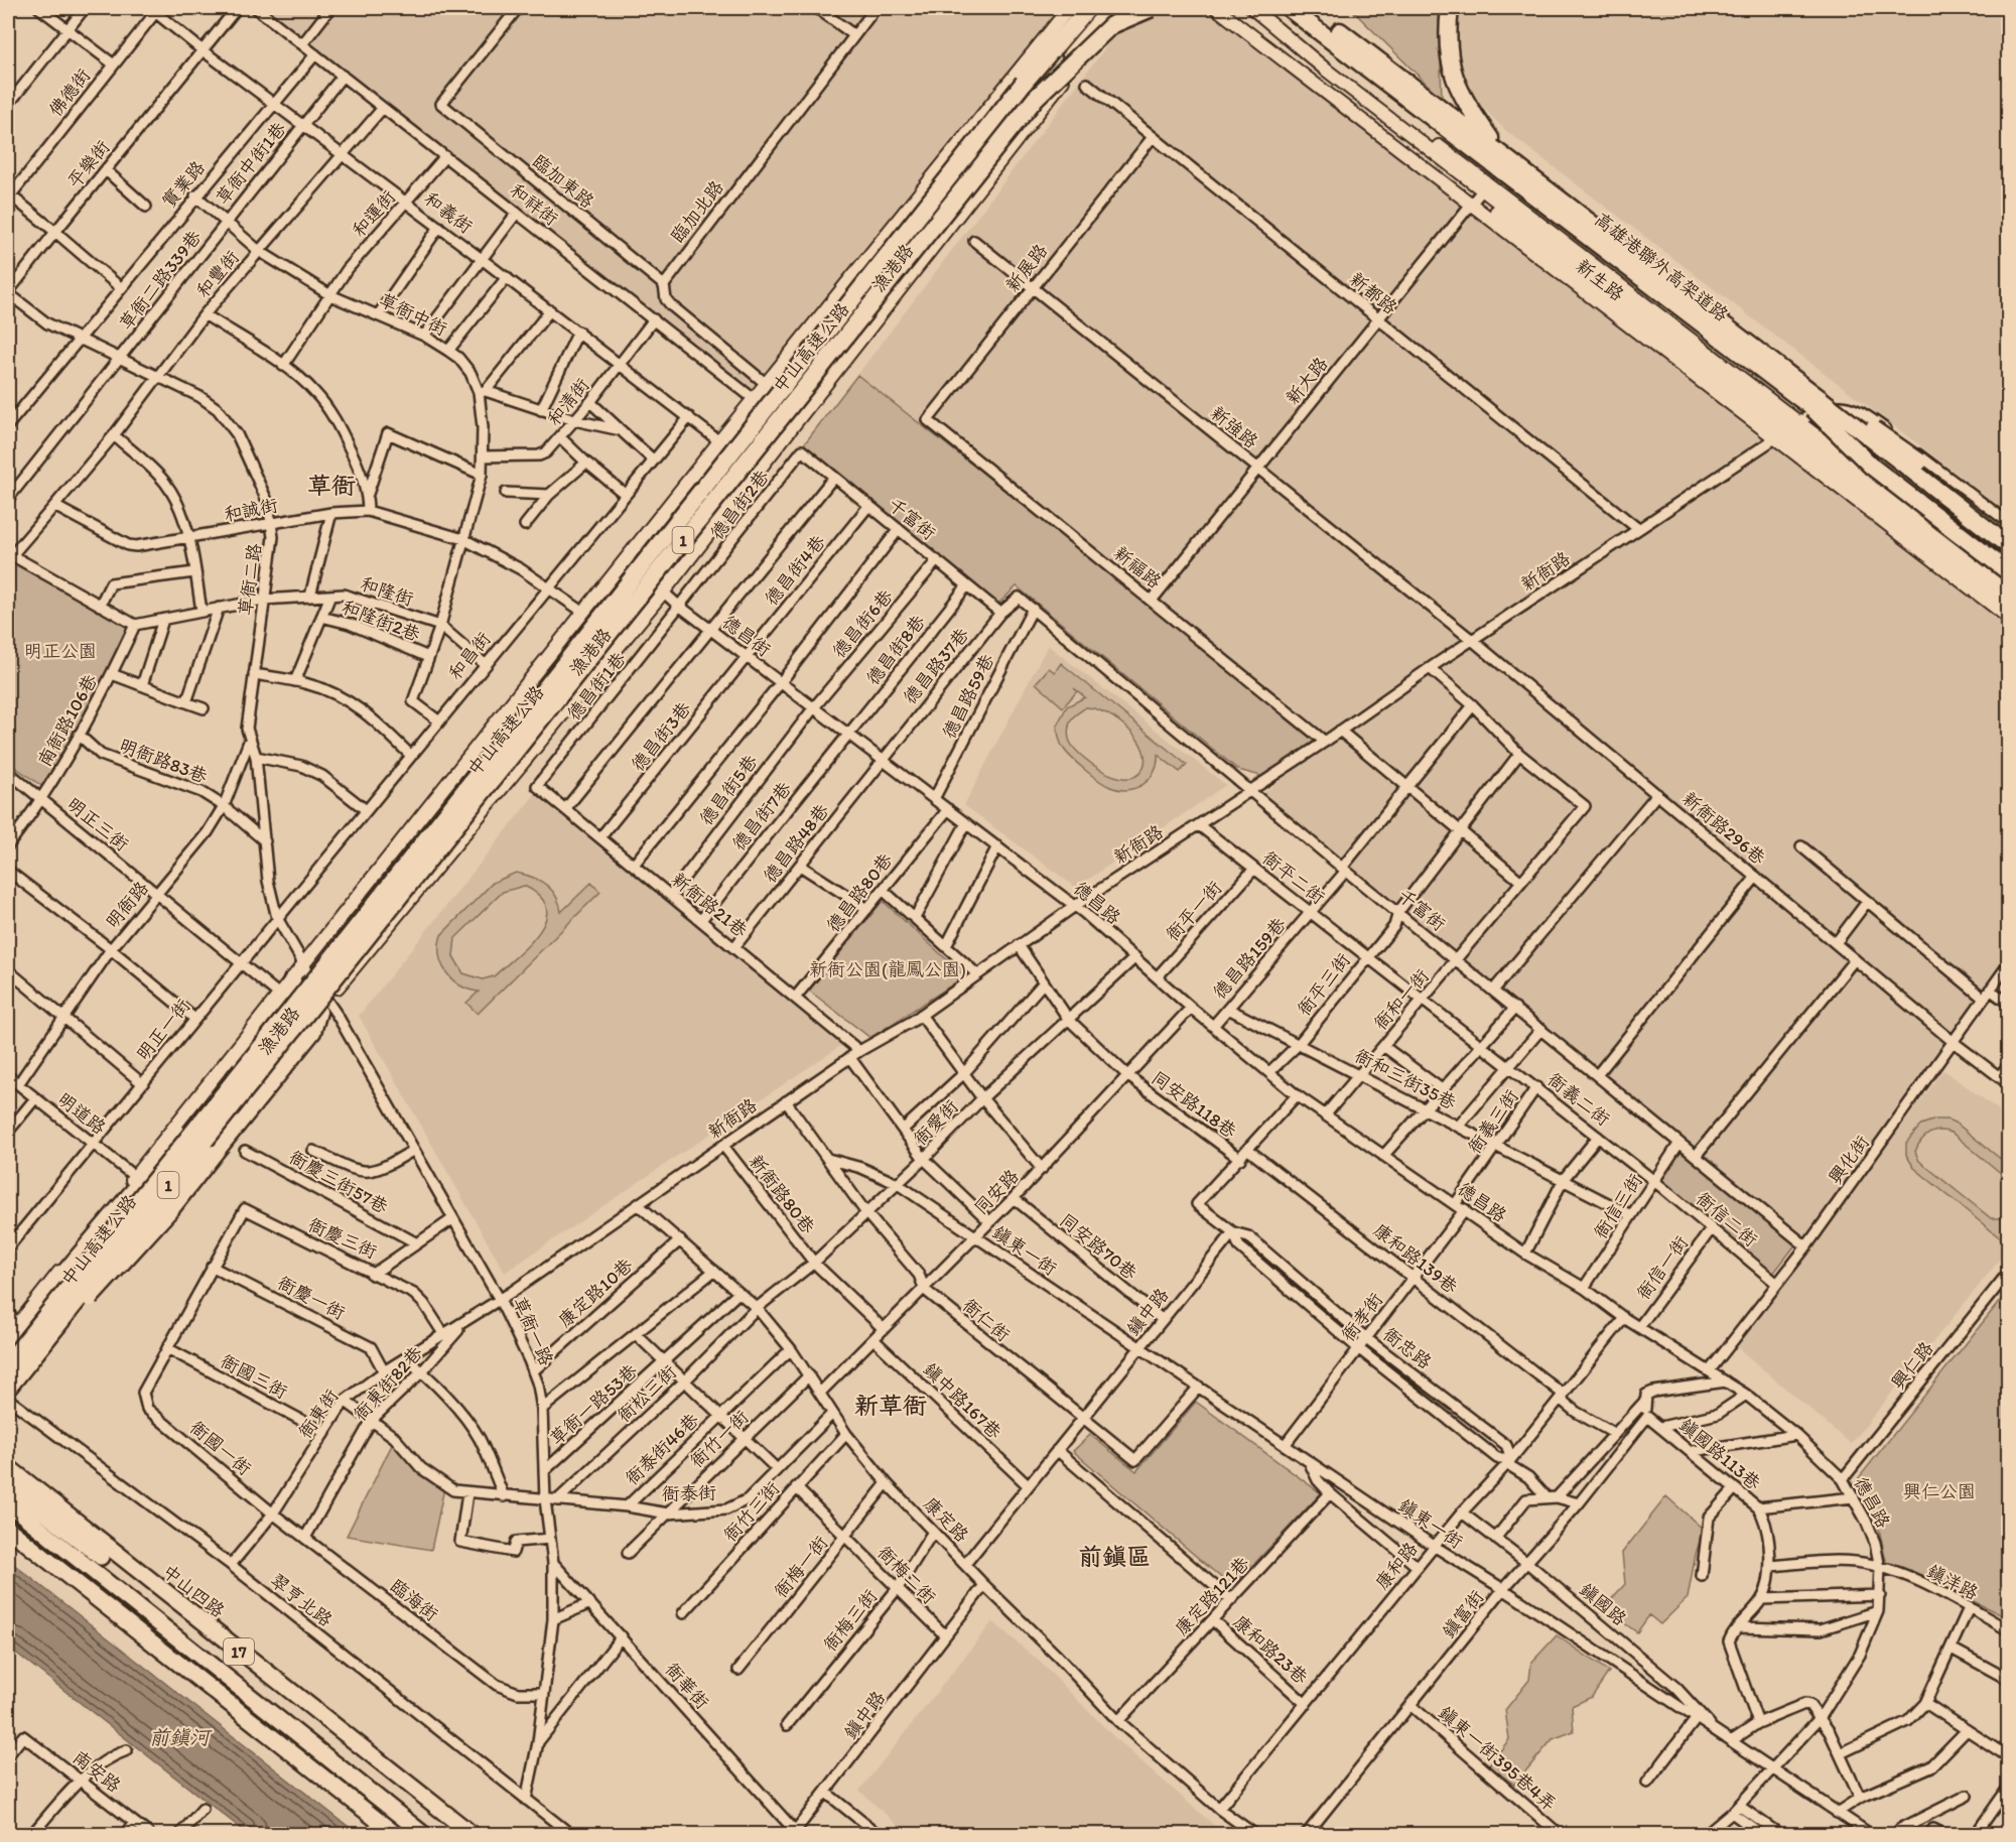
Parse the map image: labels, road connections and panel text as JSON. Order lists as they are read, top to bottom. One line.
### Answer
{"streets":{"highway":["高雄港聯外高架道路","中山高速公路","1"],"main road":["中山四路","17"],"street":["佛德街","草衙中街1巷","平樂街","臨加東路","實業路","和祥街","臨加北路","和義街","和運街","漁港路","新展路","和豐街","草衙二路339巷","新生路","新都路","草衙中街","新大路","和清街","新強路","德昌街2巷","和誠街","千富街","新福路","德昌街4巷","新衙路","草衙二路","和隆街","和隆街2巷","德昌街6巷","德昌街","德昌街8巷","和昌街","德昌路37巷","德昌街1巷","德昌路59巷","南衙路106巷","德昌街3巷","明衙路83巷","德昌街5巷","德昌街7巷","明正三街","新衙路296巷","德昌路48巷","衙平二街","德昌路80巷","德昌路","明衙路","新衙路21巷","衙平一街","德昌路159巷","衙平三街","衙和一街","明正一街","衙和三街35巷","衙義二街","同安路118巷","明道路","衙義三街","衙愛街","興化街","衙慶三街57巷","同安路","新衙路80巷","衙信三街","衙信二街","衙慶三街","同安路70巷","鎮東一街","康和路139巷","衙信一街","康定路10巷","衙慶一街","鎮中路","衙孝街","衙仁街","草衙一路","衙忠路","興仁路","衙國三街","衙東街82巷","衙松三街","鎮中路167巷","草衙一路53巷","衙東街","衙竹一街","衙國一街","衙泰街46巷","鎮國路113巷","衙泰街","衙竹三街","康定路","康和路","衙梅一街","衙梅二街","鎮洋路","康定路121巷","翠亨北路","臨海街","鎮國路","鎮富街","衙梅三街","康和路23巷","衙華街","鎮東一街395巷4弄","南安路"]},"crossings":[["佛德街","和義街"],["草衙中街1巷","和祥街"],["草衙中街1巷","和義街"],["草衙中街1巷","草衙二路339巷"],["草衙中街1巷","草衙中街"],["平樂街","和義街"],["平樂街","草衙二路"],["臨加東路","臨加北路"],["實業路","和祥街"],["實業路","和義街"],["實業路","草衙中街"],["實業路","草衙二路"],["和祥街","和運街"],["和祥街","漁港路"],["和祥街","和豐街"],["和祥街","和清街"],["和義街","和運街"],["和義街","漁港路"],["和義街","和豐街"],["和義街","和清街"],["和義街","和昌街"],["和運街","和豐街"],["和運街","草衙中街"],["漁港路","和誠街"],["漁港路","草衙二路"],["漁港路","德昌街"],["漁港路","明正三街"],["漁港路","明道路"],["漁港路","草衙一路"],["漁港路","翠亨北路"],["新展路","新都路"],["新展路","新強路"],["新展路","新福路"],["和豐街","草衙中街"],["和豐街","和誠街"],["草衙二路339巷","草衙中街"],["草衙二路339巷","草衙二路"],["新生路","新大路"],["新生路","新衙路"],["新都路","新大路"],["新都路","新衙路"],["草衙中街","和清街"],["草衙中街","和誠街"],["草衙中街","和隆街"],["草衙中街","和隆街2巷"],["草衙中街","和昌街"],["新大路","新強路"],["新大路","新福路"],["新強路","新衙路"],["新強路","新衙路296巷"],["德昌街2巷","千富街"],["德昌街2巷","德昌街"],["德昌街2巷","德昌街1巷"],["和誠街","草衙二路"],["和誠街","和昌街"],["千富街","德昌街4巷"],["千富街","新衙路"],["千富街","德昌街6巷"],["千富街","德昌街8巷"],["千富街","德昌路37巷"],["千富街","德昌路59巷"],["千富街","德昌路159巷"],["千富街","衙平三街"],["千富街","衙和一街"],["千富街","興化街"],["千富街","衙信三街"],["新福路","新衙路"],["德昌街4巷","德昌街"],["德昌街4巷","德昌街3巷"],["新衙路","新衙路296巷"],["新衙路","衙平二街"],["新衙路","德昌路"],["新衙路","新衙路21巷"],["新衙路","同安路118巷"],["新衙路","新衙路80巷"],["新衙路","衙仁街"],["新衙路","草衙一路"],["新衙路","衙東街"],["新衙路","康定路"],["草衙二路","和隆街"],["草衙二路","和昌街"],["草衙二路","明衙路83巷"],["草衙二路","明衙路"],["草衙二路","明正一街"],["草衙二路","草衙一路"],["和隆街","和昌街"],["和隆街","南衙路106巷"],["德昌街6巷","德昌街"],["德昌街6巷","德昌街5巷"],["德昌街","德昌街8巷"],["德昌街","德昌街1巷"],["德昌街","德昌街3巷"],["德昌街","德昌街5巷"],["德昌街","德昌街7巷"],["德昌街","德昌路"],["德昌街8巷","德昌街7巷"],["德昌街8巷","德昌路"],["和昌街","明正一街"],["德昌路37巷","德昌路48巷"],["德昌路37巷","德昌路"],["德昌街1巷","新衙路21巷"],["德昌路59巷","德昌路"],["南衙路106巷","明衙路83巷"],["南衙路106巷","明正三街"],["德昌街3巷","新衙路21巷"],["明衙路83巷","明衙路"],["德昌街5巷","新衙路21巷"],["德昌街7巷","德昌路"],["德昌街7巷","新衙路21巷"],["明正三街","明衙路"],["明正三街","明正一街"],["新衙路296巷","興化街"],["德昌路48巷","德昌路"],["德昌路48巷","新衙路21巷"],["衙平二街","衙平一街"],["衙平二街","德昌路159巷"],["衙平二街","衙平三街"],["衙平二街","衙和一街"],["衙平二街","衙義二街"],["德昌路80巷","德昌路"],["德昌路80巷","新衙路21巷"],["德昌路","衙平一街"],["德昌路","德昌路159巷"],["德昌路","衙平三街"],["德昌路","衙和一街"],["德昌路","衙義三街"],["德昌路","衙愛街"],["德昌路","興化街"],["德昌路","同安路"],["德昌路","衙信三街"],["德昌路","鎮東一街"],["德昌路","衙信一街"],["德昌路","衙孝街"],["德昌路","興仁路"],["德昌路","康和路"],["德昌路","鎮洋路"],["明衙路","明正一街"],["明衙路","明道路"],["德昌路159巷","衙和三街35巷"],["衙平三街","衙和一街"],["衙平三街","衙和三街35巷"],["衙和一街","衙和三街35巷"],["衙和一街","衙義二街"],["衙和三街35巷","衙義三街"],["衙和三街35巷","衙信三街"],["衙義二街","衙義三街"],["衙義二街","衙信三街"],["衙義二街","衙信二街"],["同安路118巷","衙愛街"],["同安路118巷","同安路"],["衙愛街","新衙路80巷"],["衙愛街","鎮東一街"],["衙愛街","衙仁街"],["衙愛街","衙松三街"],["衙愛街","康定路"],["興化街","衙信二街"],["衙慶三街57巷","衙慶三街"],["同安路","新衙路80巷"],["同安路","同安路70巷"],["同安路","鎮東一街"],["同安路","衙仁街"],["同安路","鎮中路167巷"],["同安路","康定路"],["衙信三街","衙信二街"],["衙信二街","衙信一街"],["衙慶三街","衙慶一街"],["衙慶三街","草衙一路"],["同安路70巷","鎮中路"],["鎮東一街","鎮中路"],["鎮東一街","衙孝街"],["鎮東一街","衙仁街"],["鎮東一街","康和路"],["鎮東一街","鎮國路"],["鎮東一街","鎮富街"],["康和路139巷","衙孝街"],["康和路139巷","康和路"],["康定路10巷","草衙一路"],["康定路10巷","康定路"],["衙慶一街","衙東街"],["鎮中路","衙仁街"],["鎮中路","衙忠路"],["鎮中路","鎮中路167巷"],["鎮中路","康定路"],["鎮中路","衙梅二街"],["鎮中路","衙華街"],["衙孝街","衙忠路"],["草衙一路","草衙一路53巷"],["草衙一路","衙東街"],["草衙一路","衙泰街"],["草衙一路","翠亨北路"],["草衙一路","臨海街"],["草衙一路","衙華街"],["衙忠路","康和路"],["衙國三街","衙東街"],["衙國三街","衙國一街"],["衙東街82巷","衙東街"],["衙東街82巷","衙泰街"],["衙東街82巷","臨海街"],["衙松三街","衙泰街"],["衙松三街","康定路"],["草衙一路53巷","康定路"],["衙東街","衙國一街"],["衙東街","衙泰街"],["衙東街","翠亨北路"],["衙東街","臨海街"],["衙竹一街","衙泰街"],["衙竹一街","康定路"],["衙國一街","臨海街"],["衙泰街46巷","衙泰街"],["衙泰街46巷","康定路"],["鎮國路113巷","鎮洋路"],["鎮國路113巷","鎮富街"],["衙泰街","康定路"],["衙竹三街","康定路"],["衙竹三街","衙梅二街"],["康定路","康和路"],["康定路","衙梅一街"],["康定路","康定路121巷"],["康定路","衙梅三街"],["康和路","鎮國路"],["康和路","康和路23巷"],["衙梅一街","衙梅二街"],["衙梅二街","衙梅三街"],["康定路121巷","康和路23巷"],["鎮國路","鎮富街"],["鎮富街","鎮東一街395巷4弄"]],"districts":["草衙","新草衙","前鎮區"],"water":["前鎮河"],"parks":["明正公園","新衙公園(龍鳳公園)","興仁公園"]}
